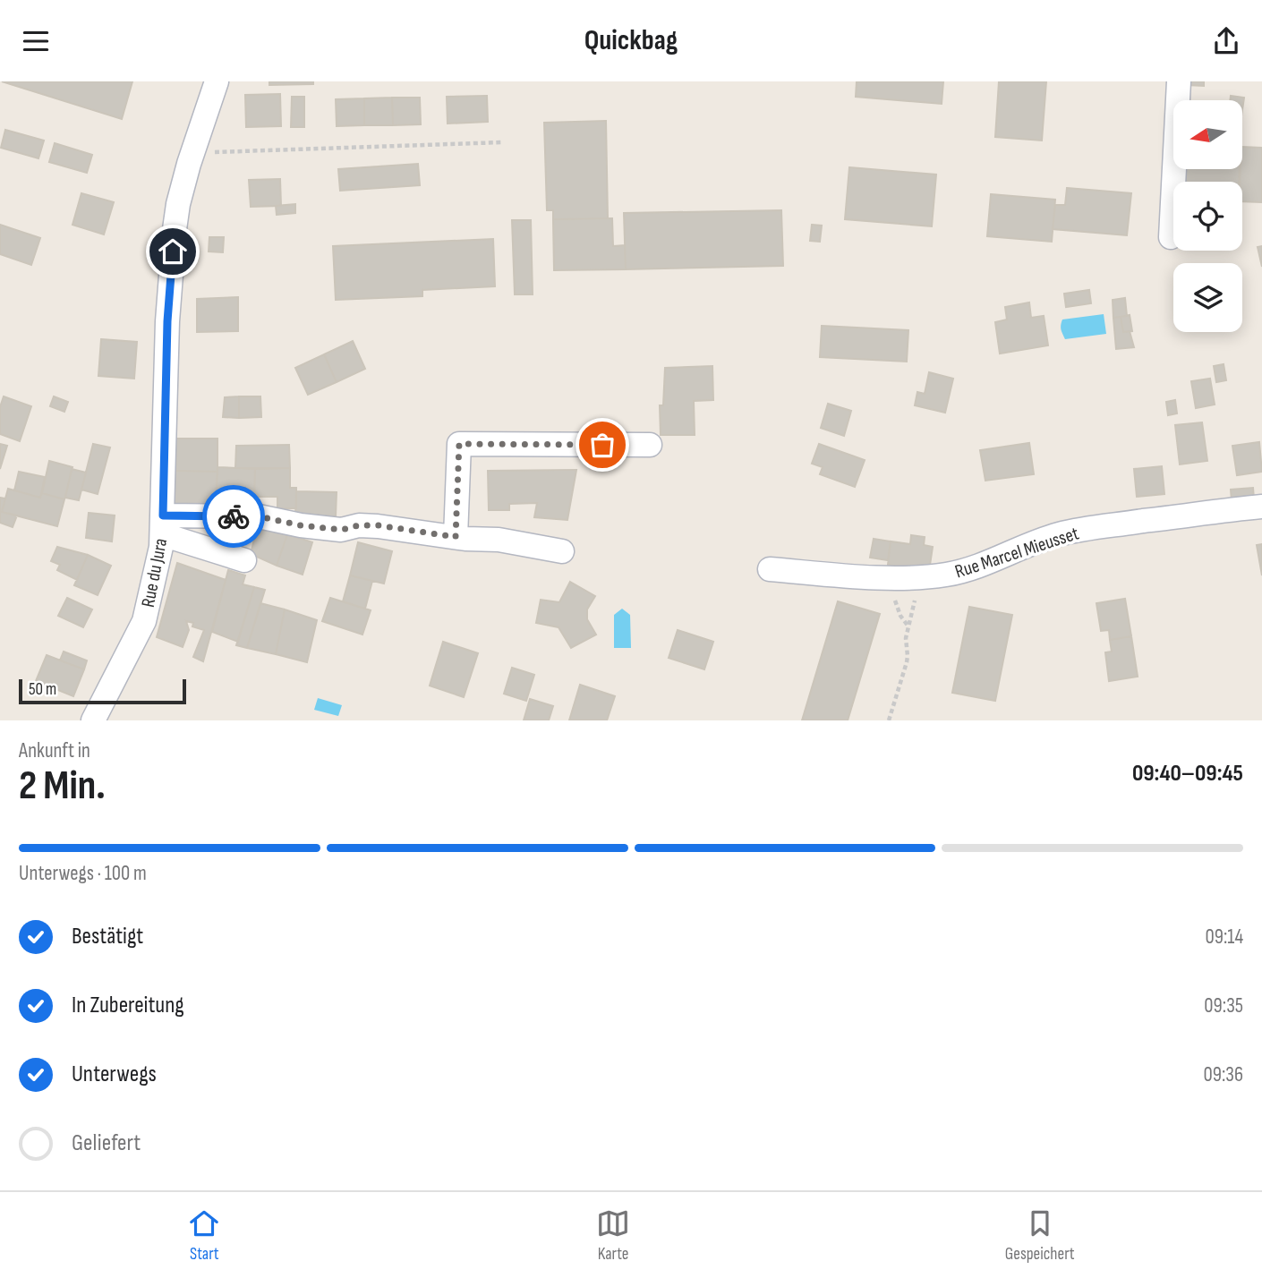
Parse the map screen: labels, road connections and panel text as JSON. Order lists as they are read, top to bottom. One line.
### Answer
{"streets":{"street":["Rue Marcel Mieusset","Rue du Jura"]},"scale_bar":"50 m","north":"left","page":{"header":"Quickbag","scale":"50 m","heading":["2 Min.","Ankunft in","09:40–09:45"],"bar":"Unterwegs · 100 m","list":[["Bestätigt","09:14"],["In Zubereitung","09:35"],["Unterwegs","09:36"],"Geliefert"],"tabs":["Start","Karte","Gespeichert"]}}
